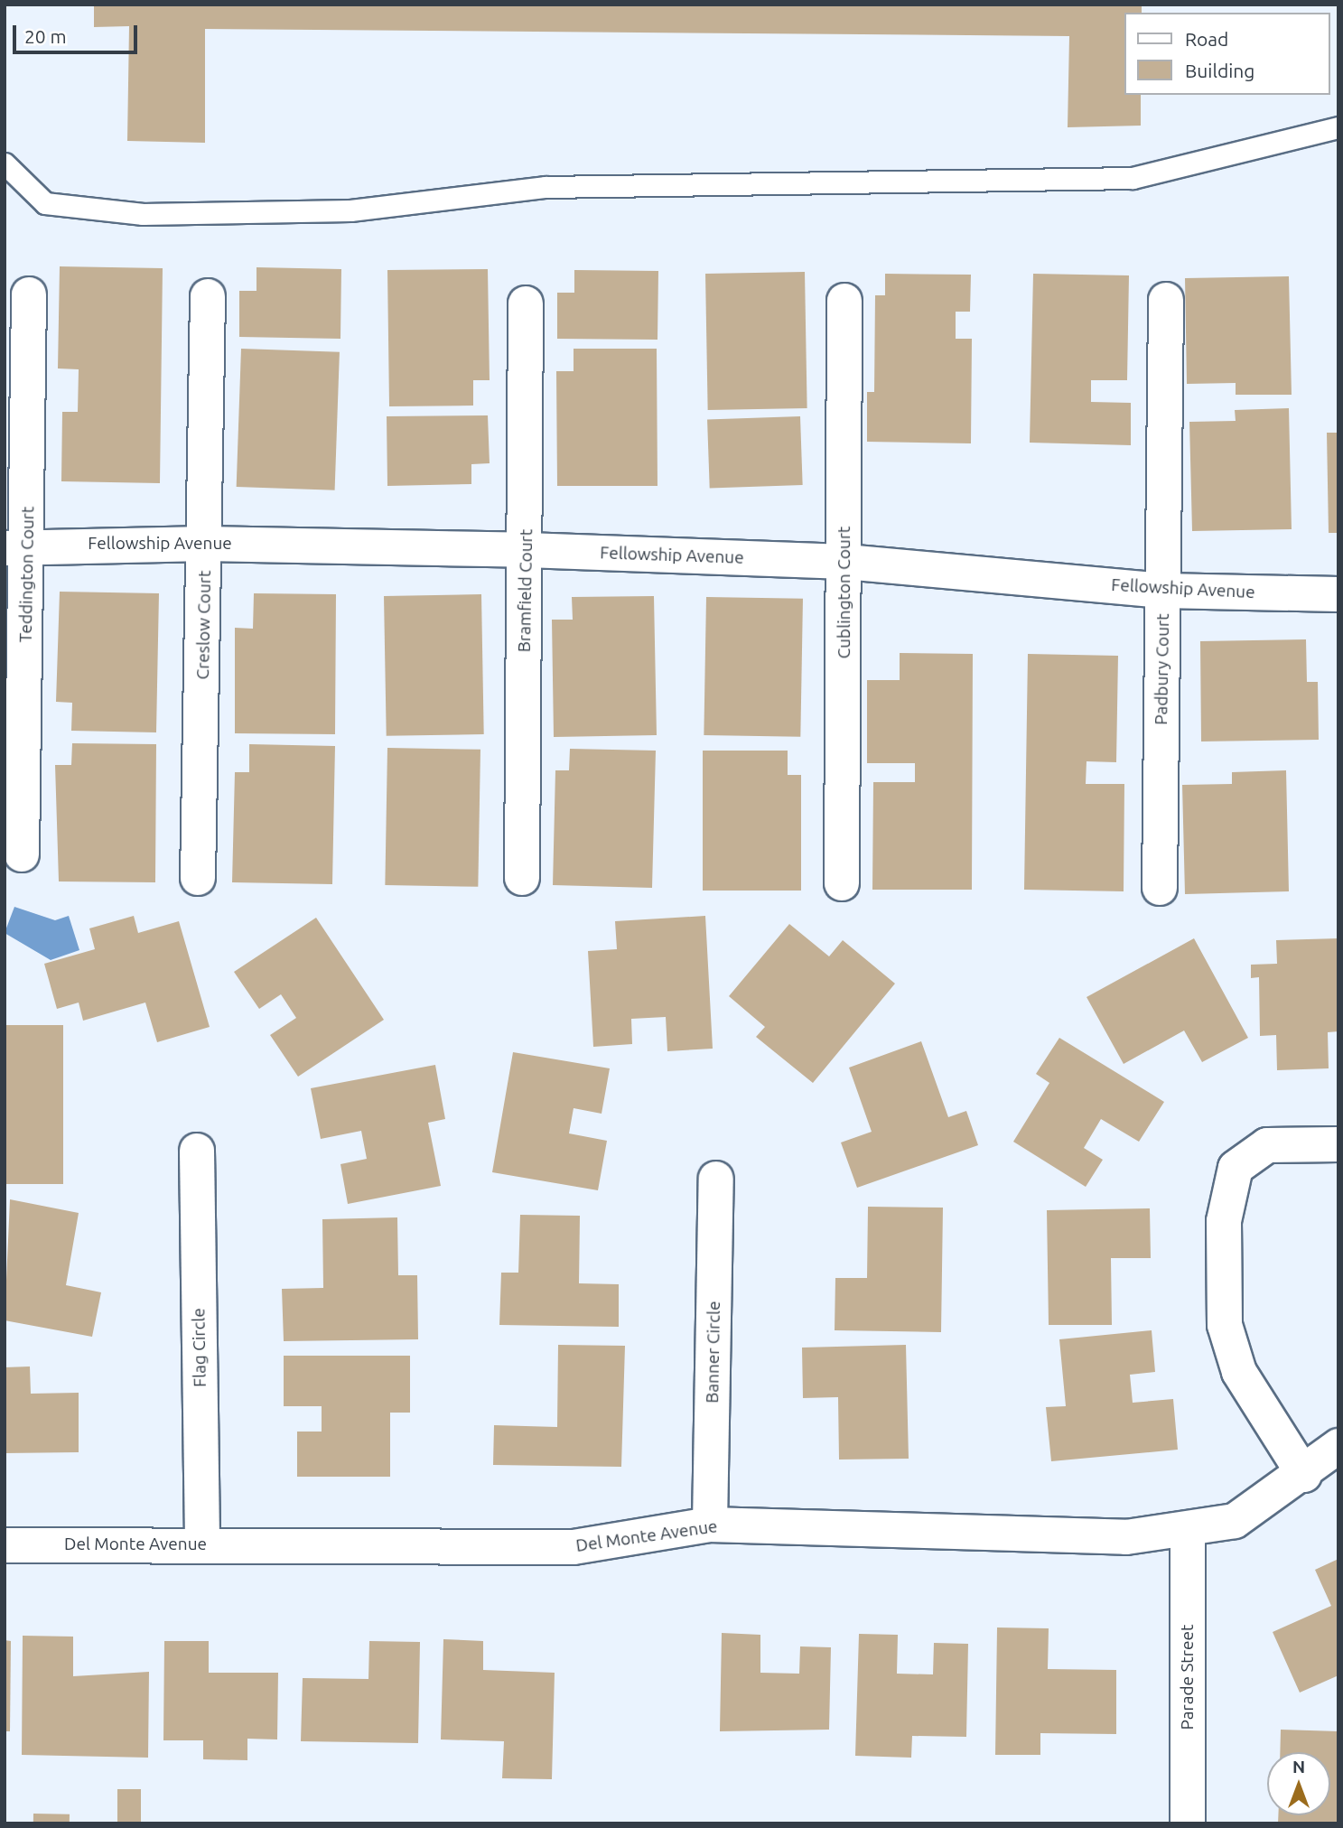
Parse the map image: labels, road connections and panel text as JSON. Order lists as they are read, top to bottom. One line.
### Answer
{"streets":{"street":["Fellowship Avenue","Teddington Court","Bramfield Court","Cublington Court","Creslow Court","Padbury Court","Flag Circle","Banner Circle","Del Monte Avenue","Parade Street"]},"crossings":[["Fellowship Avenue","Teddington Court"],["Fellowship Avenue","Bramfield Court"],["Fellowship Avenue","Cublington Court"],["Fellowship Avenue","Creslow Court"],["Fellowship Avenue","Padbury Court"],["Flag Circle","Del Monte Avenue"],["Banner Circle","Del Monte Avenue"],["Del Monte Avenue","Parade Street"]],"legend":["Road","Building"],"scale_bar":"20 m","north":"top"}
